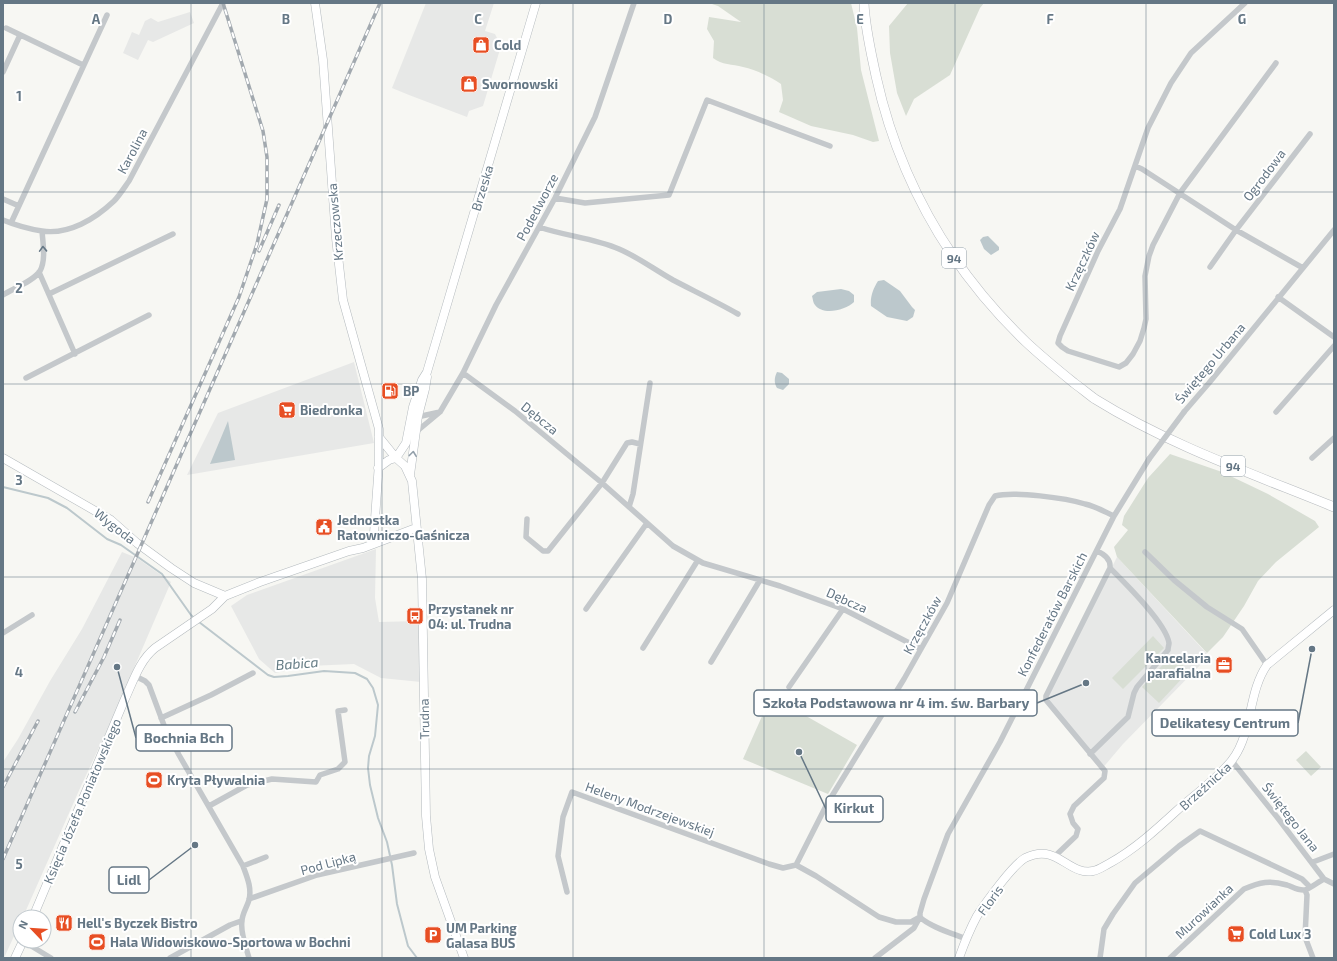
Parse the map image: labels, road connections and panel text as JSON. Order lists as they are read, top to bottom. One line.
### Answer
{"streets":{"main road":["Brzeska","Krzeczowska","94","Wygoda","Trudna","Brzeźnicka","Księcia Józefa Poniatowskiego","Floris"],"street":["Karolina","Ogrodowa","Podedworze","Krzęczków","Świętego Urbana","Dębcza","Konfederatów Barskich","Heleny Modrzejewskiej","Świętego Jana","Pod Lipką","Murowianka"]},"crossings":[["Brzeska","Podedworze"],["Brzeska","Krzeczowska"],["Brzeska","Trudna"],["Podedworze","Dębcza"],["Krzeczowska","Trudna"],["Krzeczowska","Księcia Józefa Poniatowskiego"],["Krzęczków","Świętego Urbana"],["Krzęczków","Dębcza"],["Krzęczków","Konfederatów Barskich"],["Krzęczków","Heleny Modrzejewskiej"],["Świętego Urbana","Konfederatów Barskich"],["Wygoda","Księcia Józefa Poniatowskiego"],["Trudna","Księcia Józefa Poniatowskiego"],["Brzeźnicka","Świętego Jana"],["Brzeźnicka","Floris"]],"water":["Babica"],"places":{"shop":["Cold","Swornowski"],"fuel station":["BP"],"supermarket":["Biedronka","Cold Lux 3"],"public building":["Jednostka Ratowniczo-Gaśnicza"],"bus stop":["Przystanek nr 04: ul. Trudna"],"other":["Delikatesy Centrum","Bochnia Bch","Szkoła Podstawowa nr 4 im. św. Barbary","Kirkut","Lidl"],"office":["Kancelaria parafialna"],"sports":["Kryta Pływalnia","Hala Widowiskowo-Sportowa w Bochni"],"restaurant":["Hell's Byczek Bistro"],"parking":["UM Parking Galasa BUS"]},"north":"top left","grid":{"columns":["A","B","C","D","E","F","G"],"rows":["1","2","3","4","5"]}}
